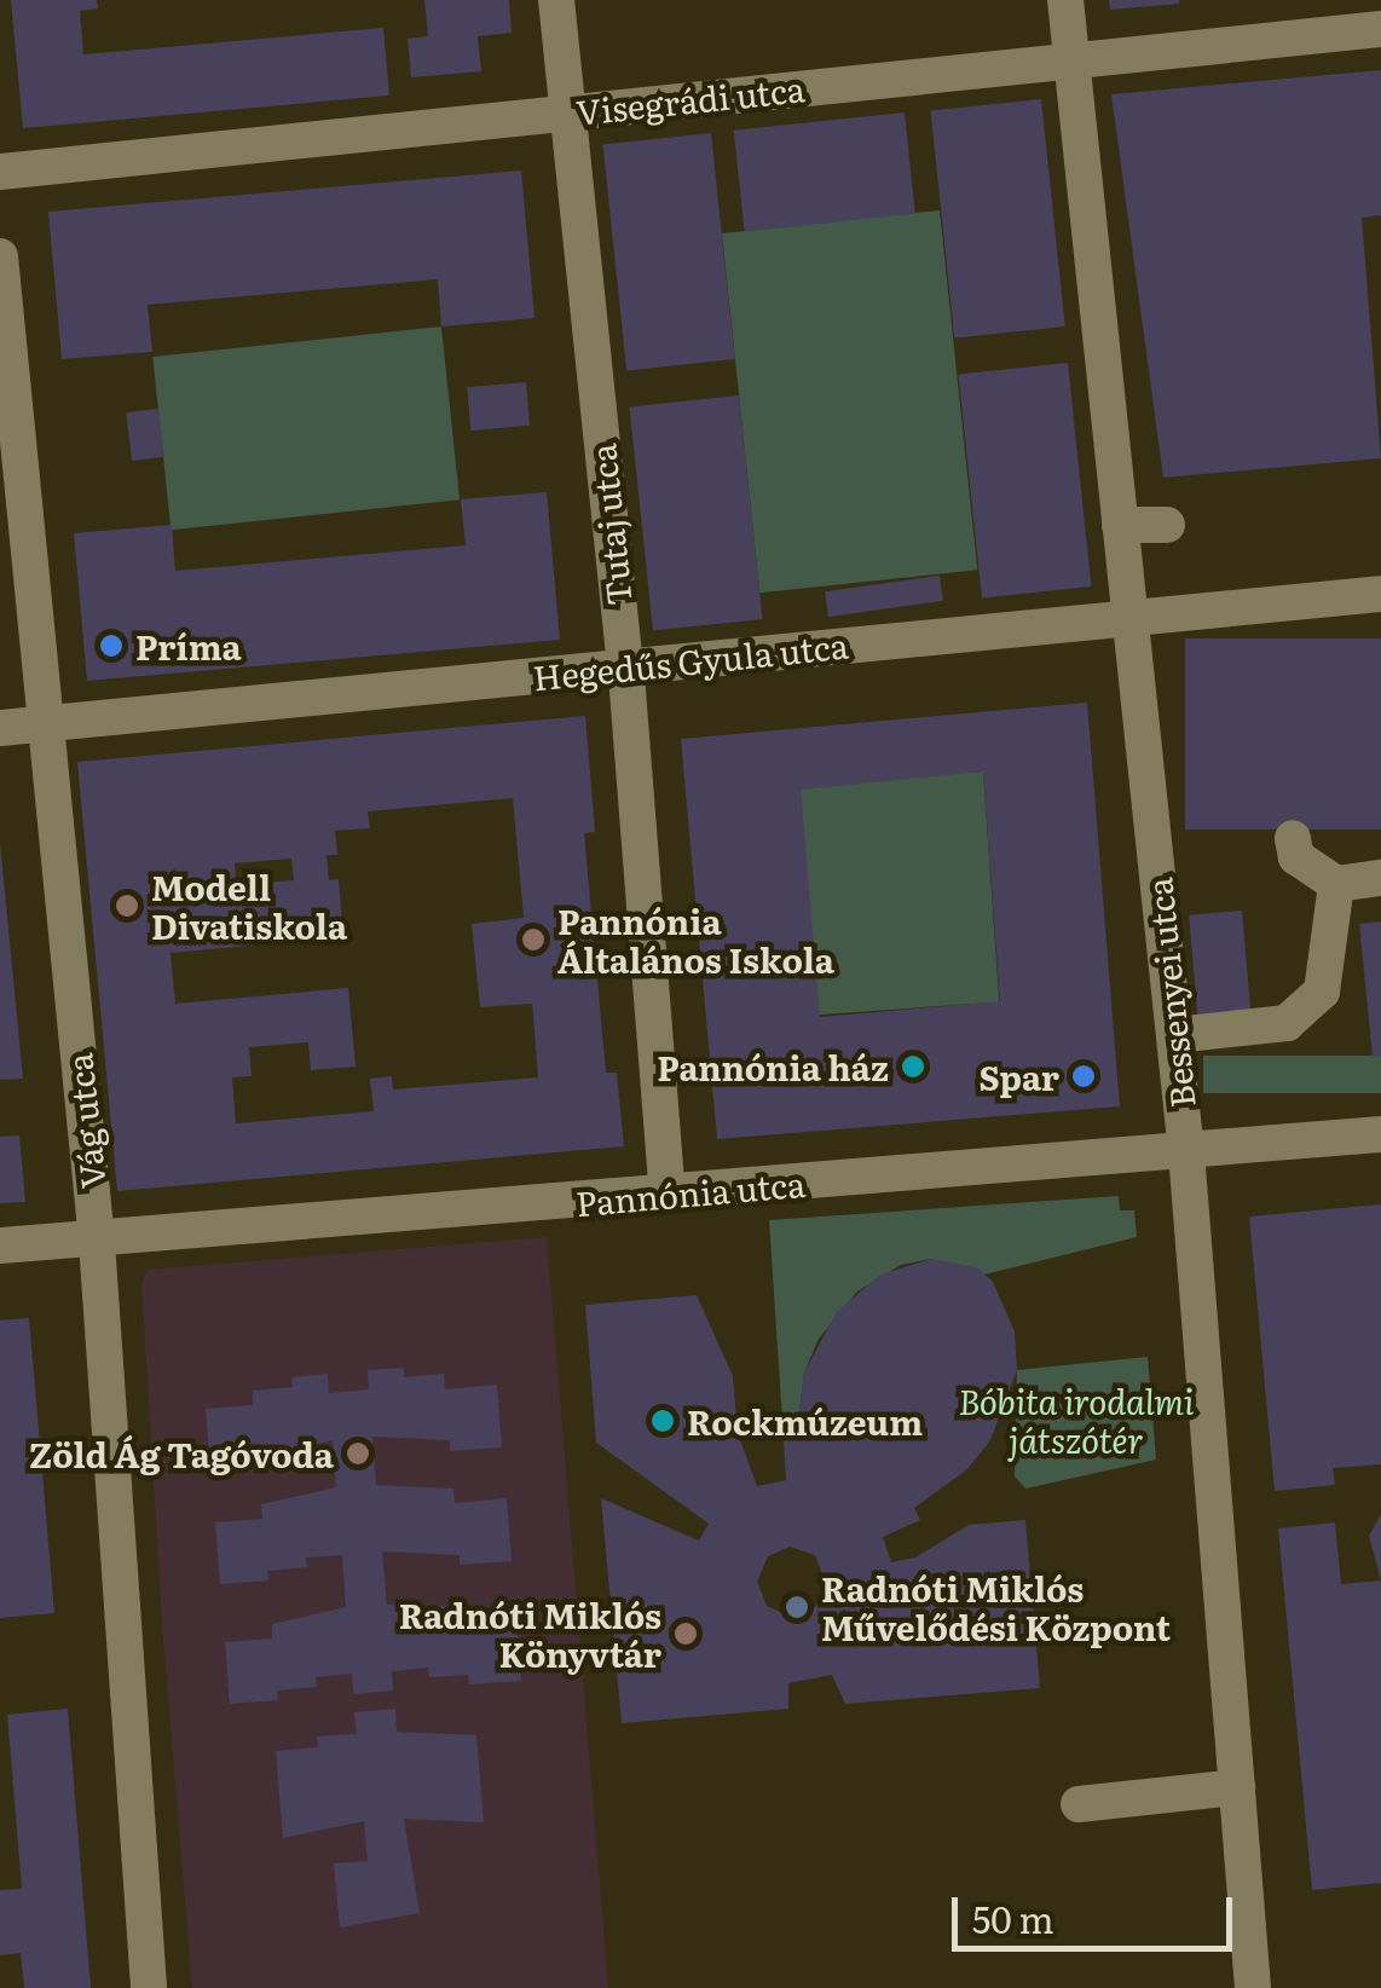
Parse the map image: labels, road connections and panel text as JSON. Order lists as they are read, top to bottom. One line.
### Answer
{"streets":{"street":["Visegrádi utca","Tutaj utca","Hegedűs Gyula utca","Bessenyei utca","Vág utca","Pannónia utca"]},"crossings":[["Visegrádi utca","Tutaj utca"],["Visegrádi utca","Bessenyei utca"],["Tutaj utca","Hegedűs Gyula utca"],["Tutaj utca","Pannónia utca"],["Hegedűs Gyula utca","Bessenyei utca"],["Hegedűs Gyula utca","Vág utca"],["Bessenyei utca","Pannónia utca"],["Vág utca","Pannónia utca"]],"parks":["Bóbita irodalmi játszótér"],"places":["Príma","Modell Divatiskola","Pannónia Általános Iskola","Pannónia ház","Spar","Rockmúzeum","Zöld Ág Tagóvoda","Radnóti Miklós Művelődési Központ","Radnóti Miklós Könyvtár"],"scale_bar":"50 m"}
